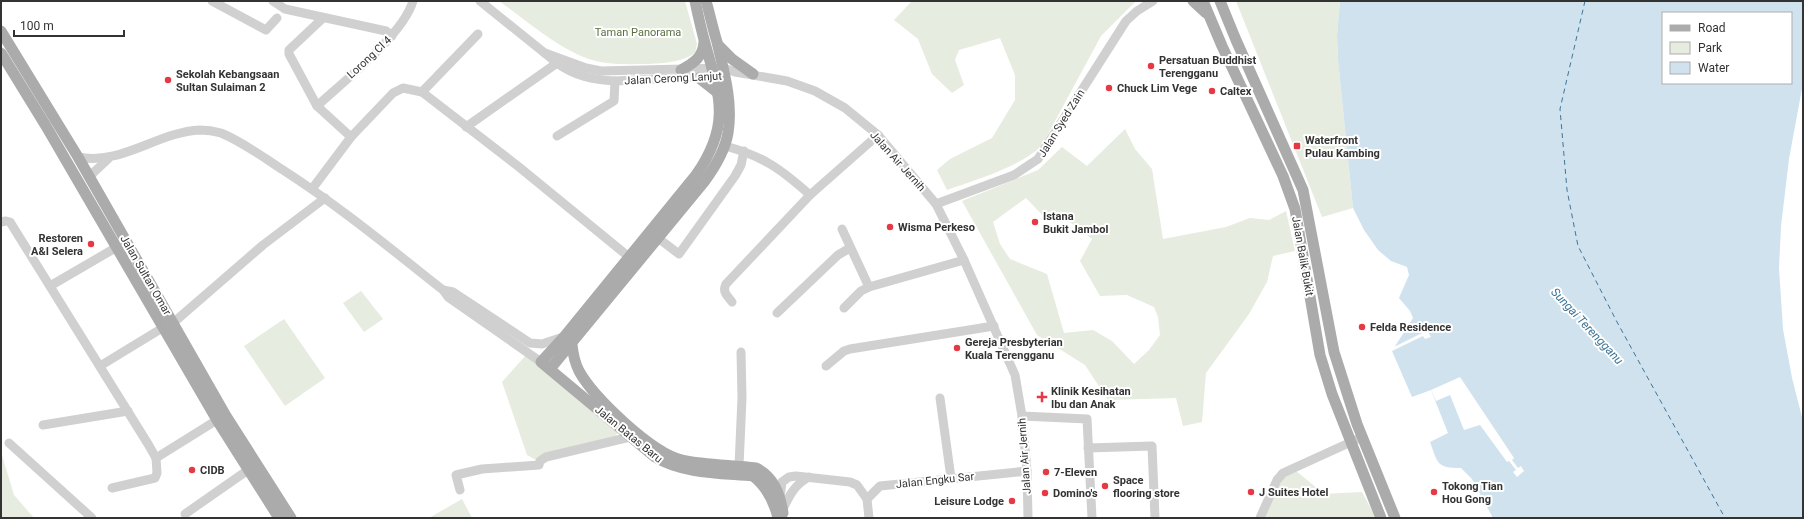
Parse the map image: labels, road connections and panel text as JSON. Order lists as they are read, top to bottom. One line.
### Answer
{"streets":{"main road":["Jalan Balik Bukit","Jalan Sultan Omar","Jalan Batas Baru"],"street":["Lorong Cl 4","Jalan Cerong Lanjut","Jalan Syed Zain","Jalan Air Jernih","Jalan Engku Sar"]},"crossings":[["Jalan Cerong Lanjut","Jalan Air Jernih"],["Jalan Syed Zain","Jalan Air Jernih"],["Jalan Air Jernih","Jalan Engku Sar"]],"water":["Sungai Terengganu"],"parks":["Taman Panorama"],"places":{"other":["Persatuan Buddhist Terengganu","Sekolah Kebangsaan Sultan Sulaiman 2","Chuck Lim Vege","Caltex","Istana Bukit Jambol","Wisma Perkeso","Restoren A&I Selera","Felda Residence","Gereja Presbyterian Kuala Terengganu","CIDB","7-Eleven","Space flooring store","J Suites Hotel","Tokong Tian Hou Gong","Domino's","Leisure Lodge"],"transit":["Waterfront Pulau Kambing"],"health":["Klinik Kesihatan Ibu dan Anak"]},"legend":["Road","Park","Water"],"scale_bar":"100 m"}
